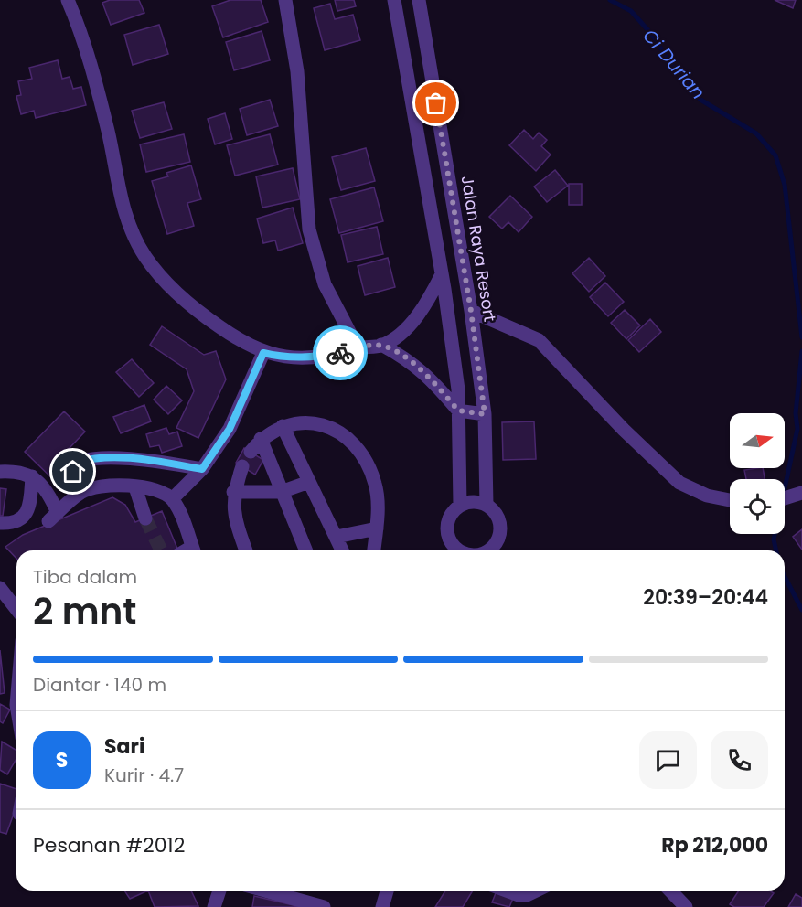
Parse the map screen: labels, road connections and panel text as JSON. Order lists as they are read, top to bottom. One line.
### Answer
{"streets":{"street":["Jalan Raya Resort"]},"water":["Ci Durian"],"north":"right","page":{"heading":["2 mnt","Tiba dalam","20:39–20:44"],"panel":["Sari","Kurir · 4.7","Pesanan #2012","Rp 212,000"],"bar":"Diantar · 140 m","round":"S"}}
